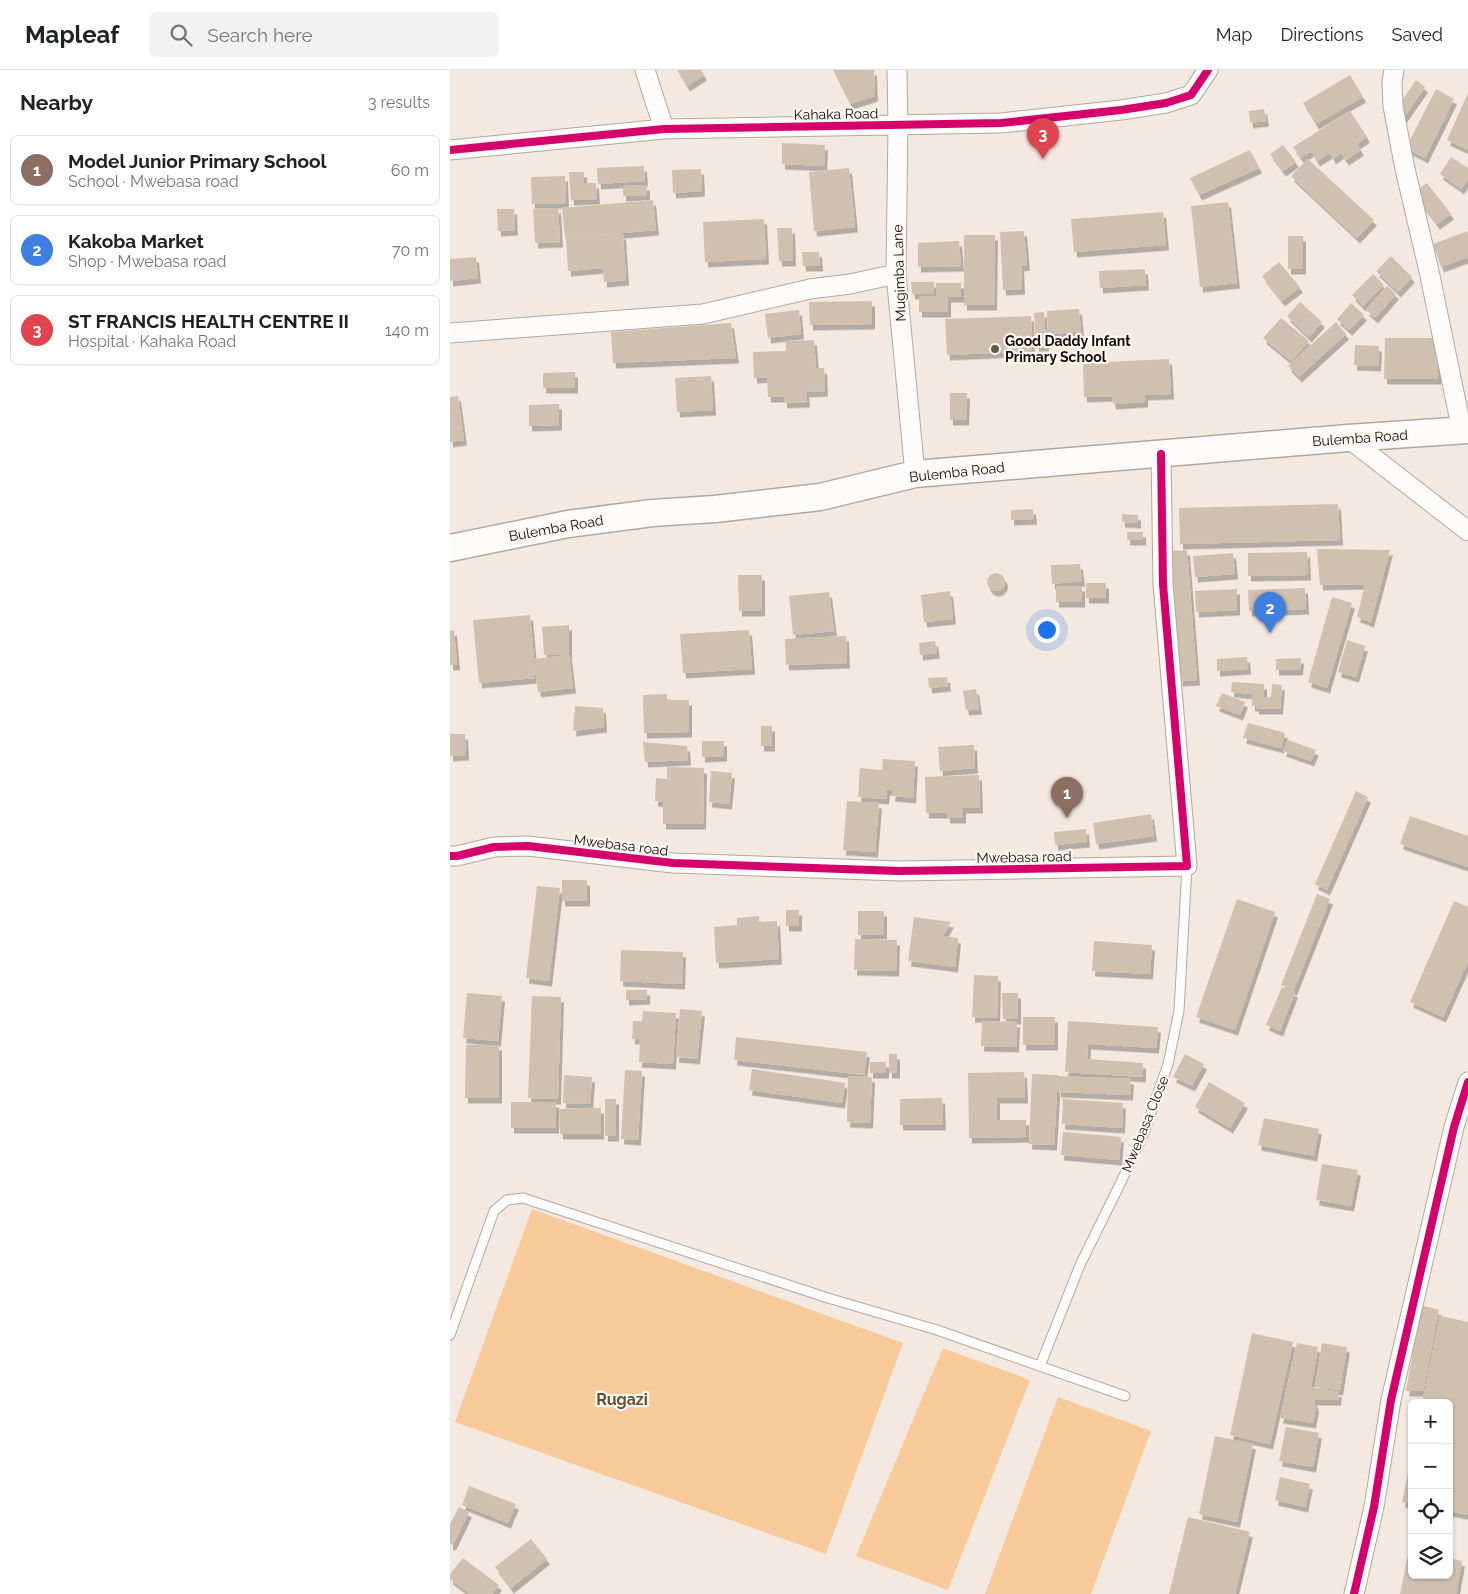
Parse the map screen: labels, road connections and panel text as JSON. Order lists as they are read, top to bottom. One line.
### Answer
{"streets":{"main road":["Bulemba Road"],"street":["Kahaka Road","Mugimba Lane","Mwebasa road"],"lane":["Mwebasa Close"]},"crossings":[["Kahaka Road","Mugimba Lane"],["Mugimba Lane","Bulemba Road"],["Mwebasa road","Mwebasa Close"]],"districts":["Rugazi"],"places":["Good Daddy Infant Primary School"],"page":{"header":"Mapleaf","search":"Search here","nav":["Map","Directions","Saved"],"heading":["Nearby","3 results"],"pins":["3","2","1"],"list":[{"mark":"1","name":"Model Junior Primary School","note":"School · Mwebasa road","value":"60 m"},{"mark":"2","name":"Kakoba Market","note":"Shop · Mwebasa road","value":"70 m"},{"mark":"3","name":"ST FRANCIS HEALTH CENTRE II","note":"Hospital · Kahaka Road","value":"140 m"}],"map_buttons":["+","−"]}}
